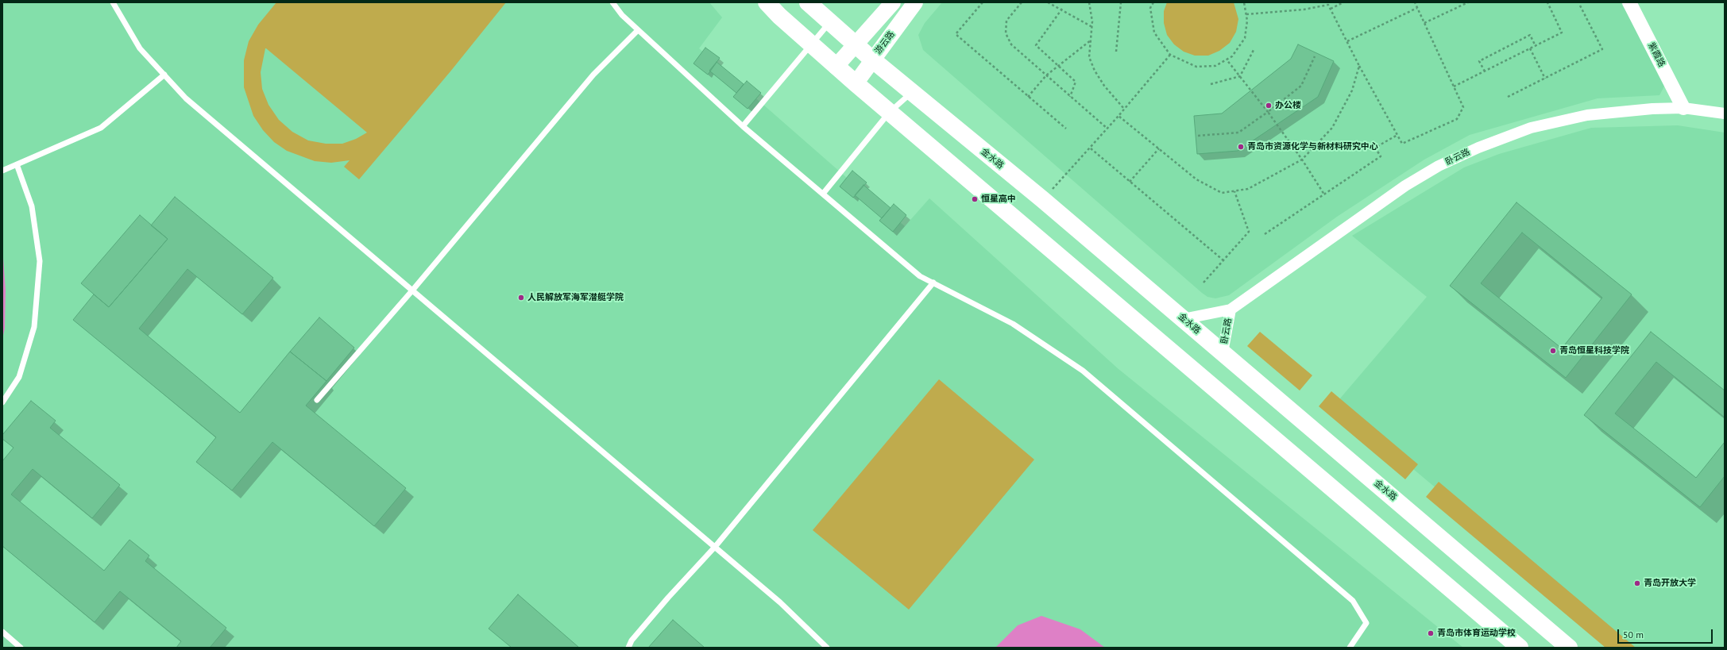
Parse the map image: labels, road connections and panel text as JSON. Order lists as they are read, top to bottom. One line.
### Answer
{"streets":{"main road":["游云路","金水路"],"street":["紫霞路","卧云路"]},"crossings":[["游云路","金水路"],["紫霞路","卧云路"],["卧云路","金水路"]],"places":["办公楼","青岛市资源化学与新材料研究中心","恒星高中","人民解放军海军潜艇学院","青岛恒星科技学院","青岛开放大学","青岛市体育运动学校"],"scale_bar":"50 m"}
